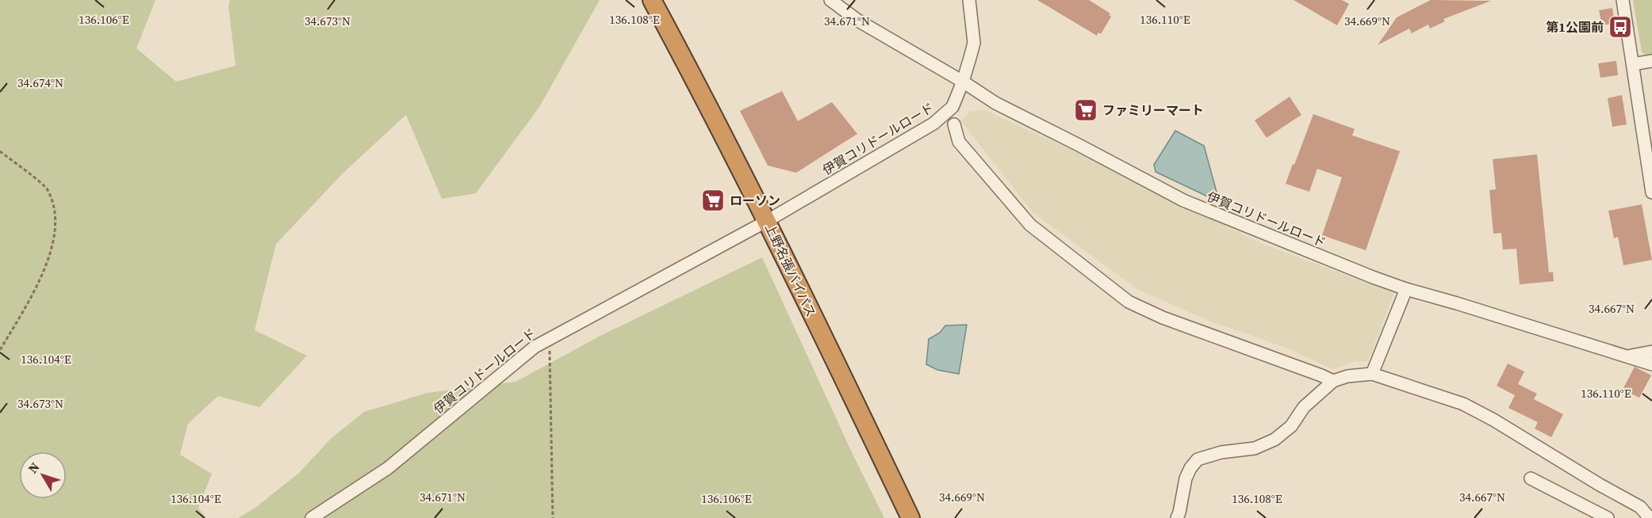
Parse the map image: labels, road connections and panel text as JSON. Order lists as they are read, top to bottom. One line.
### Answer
{"streets":{"highway":["上野名張バイパス"],"street":["伊賀コリドールロード"]},"crossings":[["伊賀コリドールロード","上野名張バイパス"]],"places":{"bus stop":["第1公園前"],"supermarket":["ファミリーマート","ローソン"]},"north":"top left","coordinates":["136.106°E","136.108°E","136.110°E","34.673°N","34.671°N","34.669°N","34.674°N","34.667°N","136.104°E"]}
